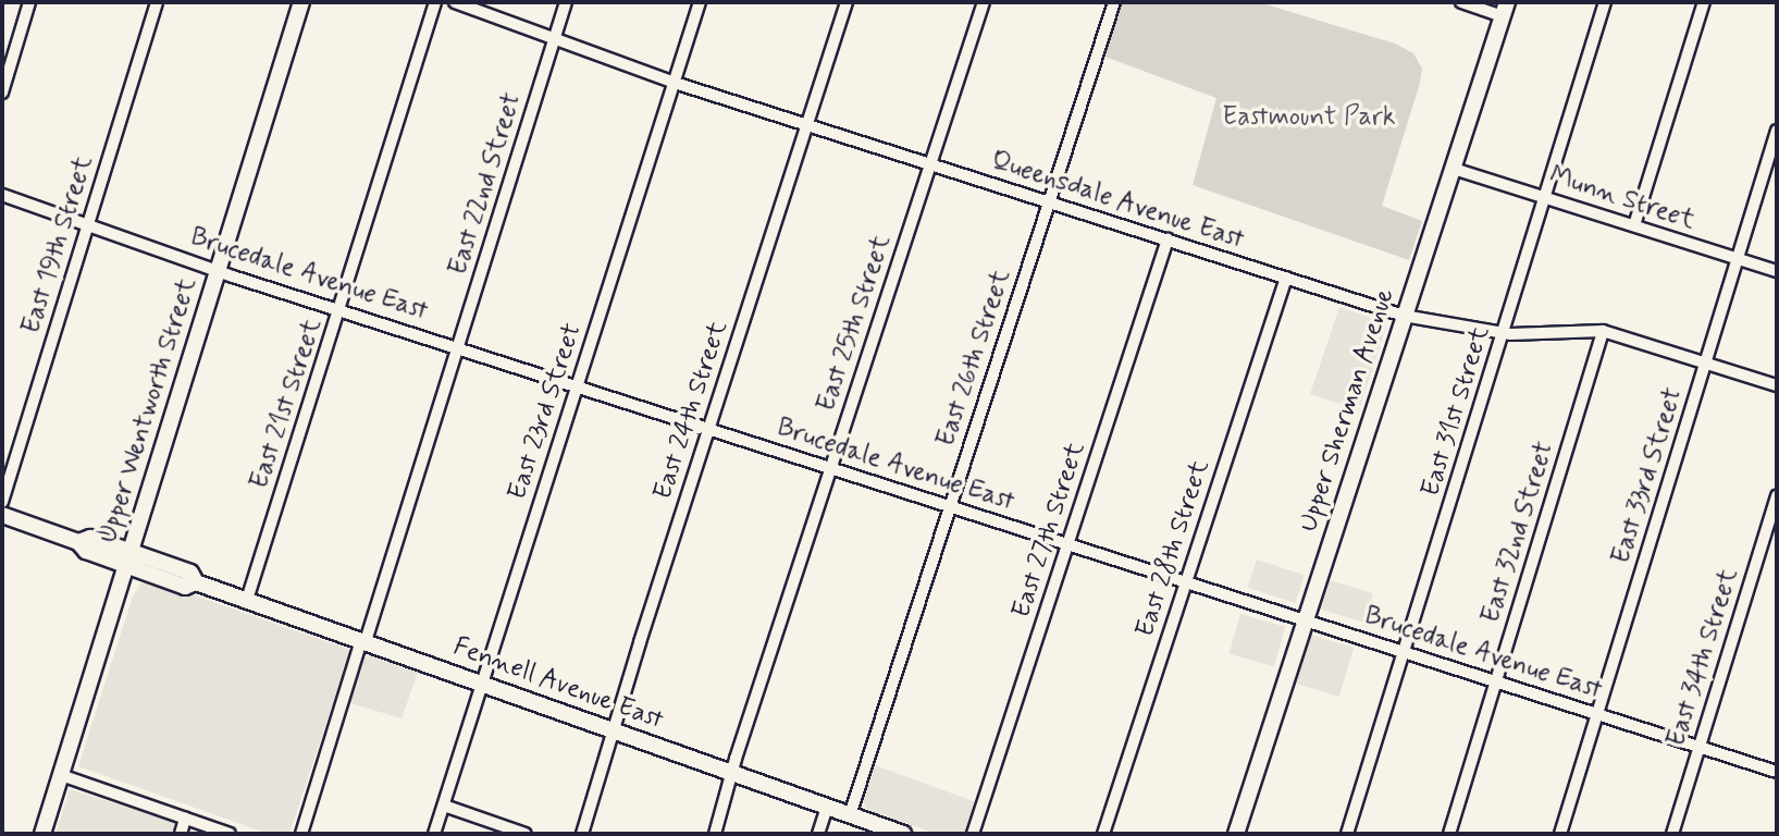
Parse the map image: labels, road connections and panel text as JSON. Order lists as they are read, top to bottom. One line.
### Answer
{"streets":{"main road":["Upper Wentworth Street","Upper Sherman Avenue","Fennell Avenue East"],"street":["East 22nd Street","Munn Street","Queensdale Avenue East","East 19th Street","Brucedale Avenue East","East 25th Street","East 26th Street","East 21st Street","East 24th Street","East 23rd Street","East 31st Street","East 33rd Street","East 27th Street","East 32nd Street","East 28th Street","East 34th Street"]},"crossings":[["East 22nd Street","Queensdale Avenue East"],["East 22nd Street","Brucedale Avenue East"],["East 22nd Street","Fennell Avenue East"],["Munn Street","Upper Sherman Avenue"],["Munn Street","East 31st Street"],["Munn Street","East 33rd Street"],["Queensdale Avenue East","East 25th Street"],["Queensdale Avenue East","East 26th Street"],["Queensdale Avenue East","East 24th Street"],["Queensdale Avenue East","Upper Sherman Avenue"],["Queensdale Avenue East","East 23rd Street"],["Queensdale Avenue East","East 31st Street"],["Queensdale Avenue East","East 33rd Street"],["Queensdale Avenue East","East 27th Street"],["Queensdale Avenue East","East 32nd Street"],["Queensdale Avenue East","East 28th Street"],["East 19th Street","Brucedale Avenue East"],["Brucedale Avenue East","East 25th Street"],["Brucedale Avenue East","East 26th Street"],["Brucedale Avenue East","East 21st Street"],["Brucedale Avenue East","Upper Wentworth Street"],["Brucedale Avenue East","East 24th Street"],["Brucedale Avenue East","Upper Sherman Avenue"],["Brucedale Avenue East","East 23rd Street"],["Brucedale Avenue East","East 31st Street"],["Brucedale Avenue East","East 33rd Street"],["Brucedale Avenue East","East 27th Street"],["Brucedale Avenue East","East 32nd Street"],["Brucedale Avenue East","East 28th Street"],["Brucedale Avenue East","East 34th Street"],["East 25th Street","Fennell Avenue East"],["East 26th Street","Fennell Avenue East"],["East 21st Street","Fennell Avenue East"],["Upper Wentworth Street","Fennell Avenue East"],["East 24th Street","Fennell Avenue East"],["East 23rd Street","Fennell Avenue East"]],"parks":["Eastmount Park"]}
